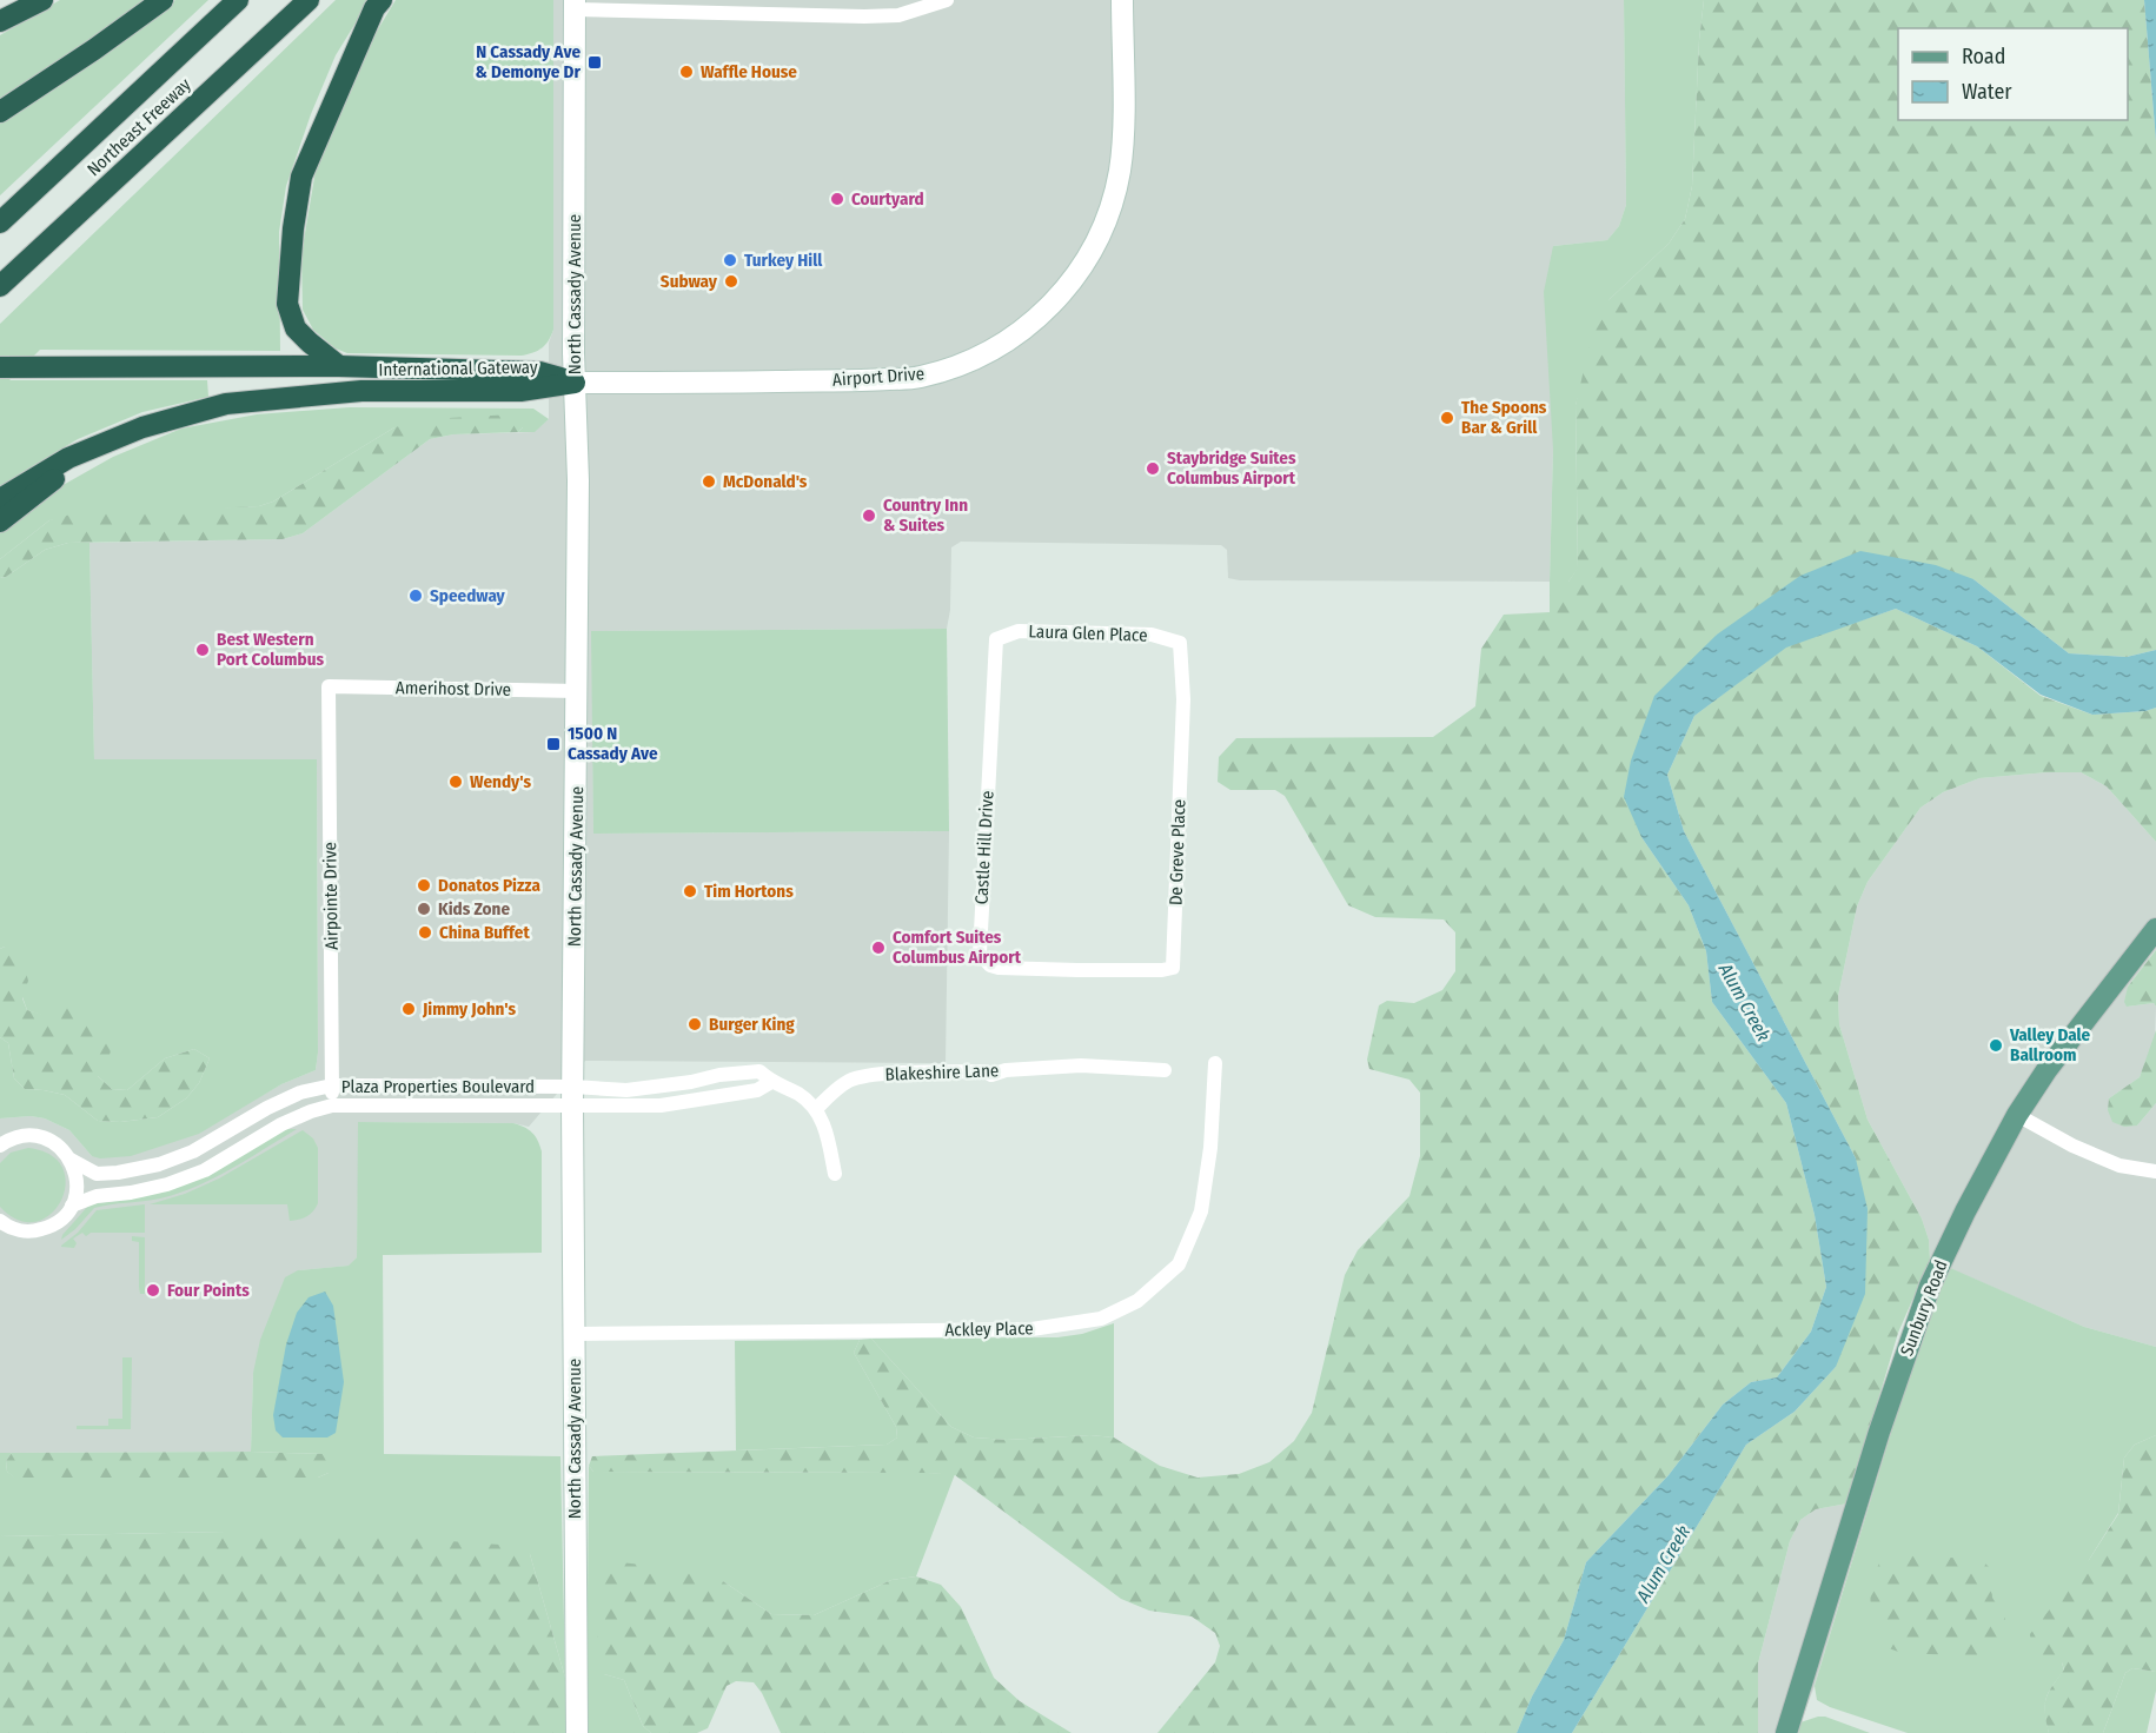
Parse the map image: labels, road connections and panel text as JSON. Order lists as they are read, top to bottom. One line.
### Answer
{"streets":{"highway":["Northeast Freeway","International Gateway"],"main road":["North Cassady Avenue","Airport Drive","Sunbury Road"],"street":["Laura Glen Place","Amerihost Drive","Castle Hill Drive","De Greve Place","Airpointe Drive","Blakeshire Lane","Plaza Properties Boulevard","Ackley Place"]},"crossings":[["North Cassady Avenue","International Gateway"],["North Cassady Avenue","Airport Drive"],["North Cassady Avenue","Amerihost Drive"],["North Cassady Avenue","Plaza Properties Boulevard"],["North Cassady Avenue","Ackley Place"],["International Gateway","Airport Drive"],["Laura Glen Place","Castle Hill Drive"],["Laura Glen Place","De Greve Place"],["Amerihost Drive","Airpointe Drive"],["Castle Hill Drive","De Greve Place"],["Airpointe Drive","Plaza Properties Boulevard"]],"water":["Alum Creek"],"places":{"transit":["N Cassady Ave & Demonye Dr","1500 N Cassady Ave"],"other":["Waffle House","Courtyard","Turkey Hill","Subway","The Spoons Bar & Grill","Staybridge Suites Columbus Airport","McDonald's","Country Inn & Suites","Speedway","Best Western Port Columbus","Wendy's","Donatos Pizza","Tim Hortons","Kids Zone","China Buffet","Comfort Suites Columbus Airport","Jimmy John's","Burger King","Valley Dale Ballroom","Four Points"]},"legend":["Road","Water"]}
